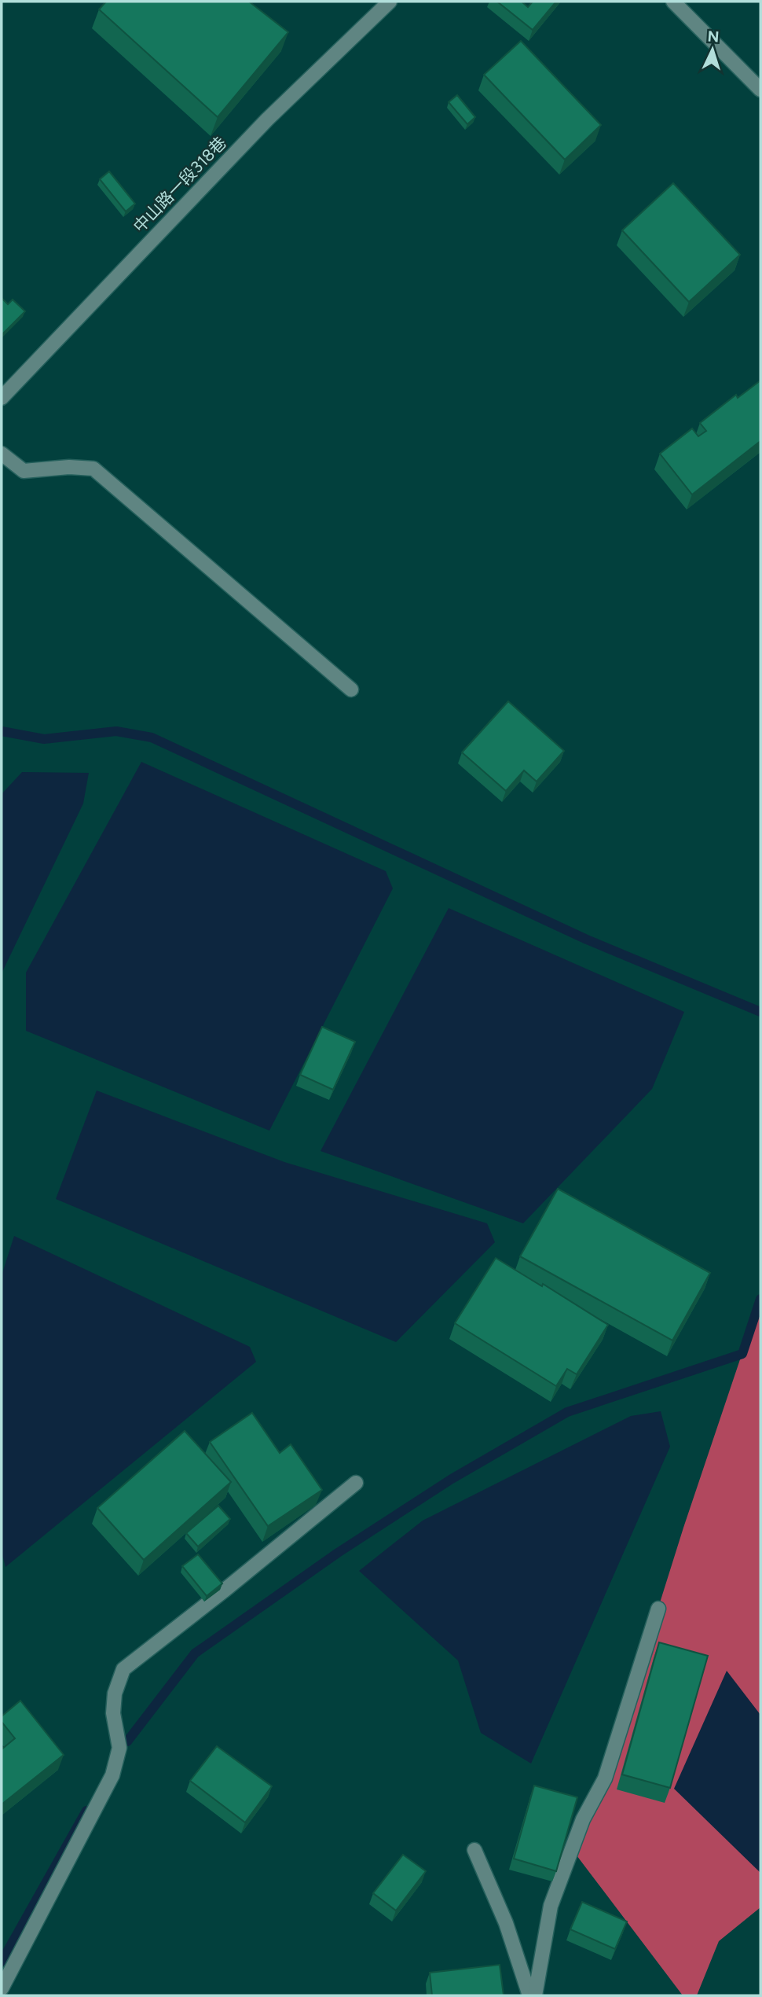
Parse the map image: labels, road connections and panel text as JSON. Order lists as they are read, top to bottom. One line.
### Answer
{"streets":{"street":["中山路一段318巷"]},"north":"top"}
